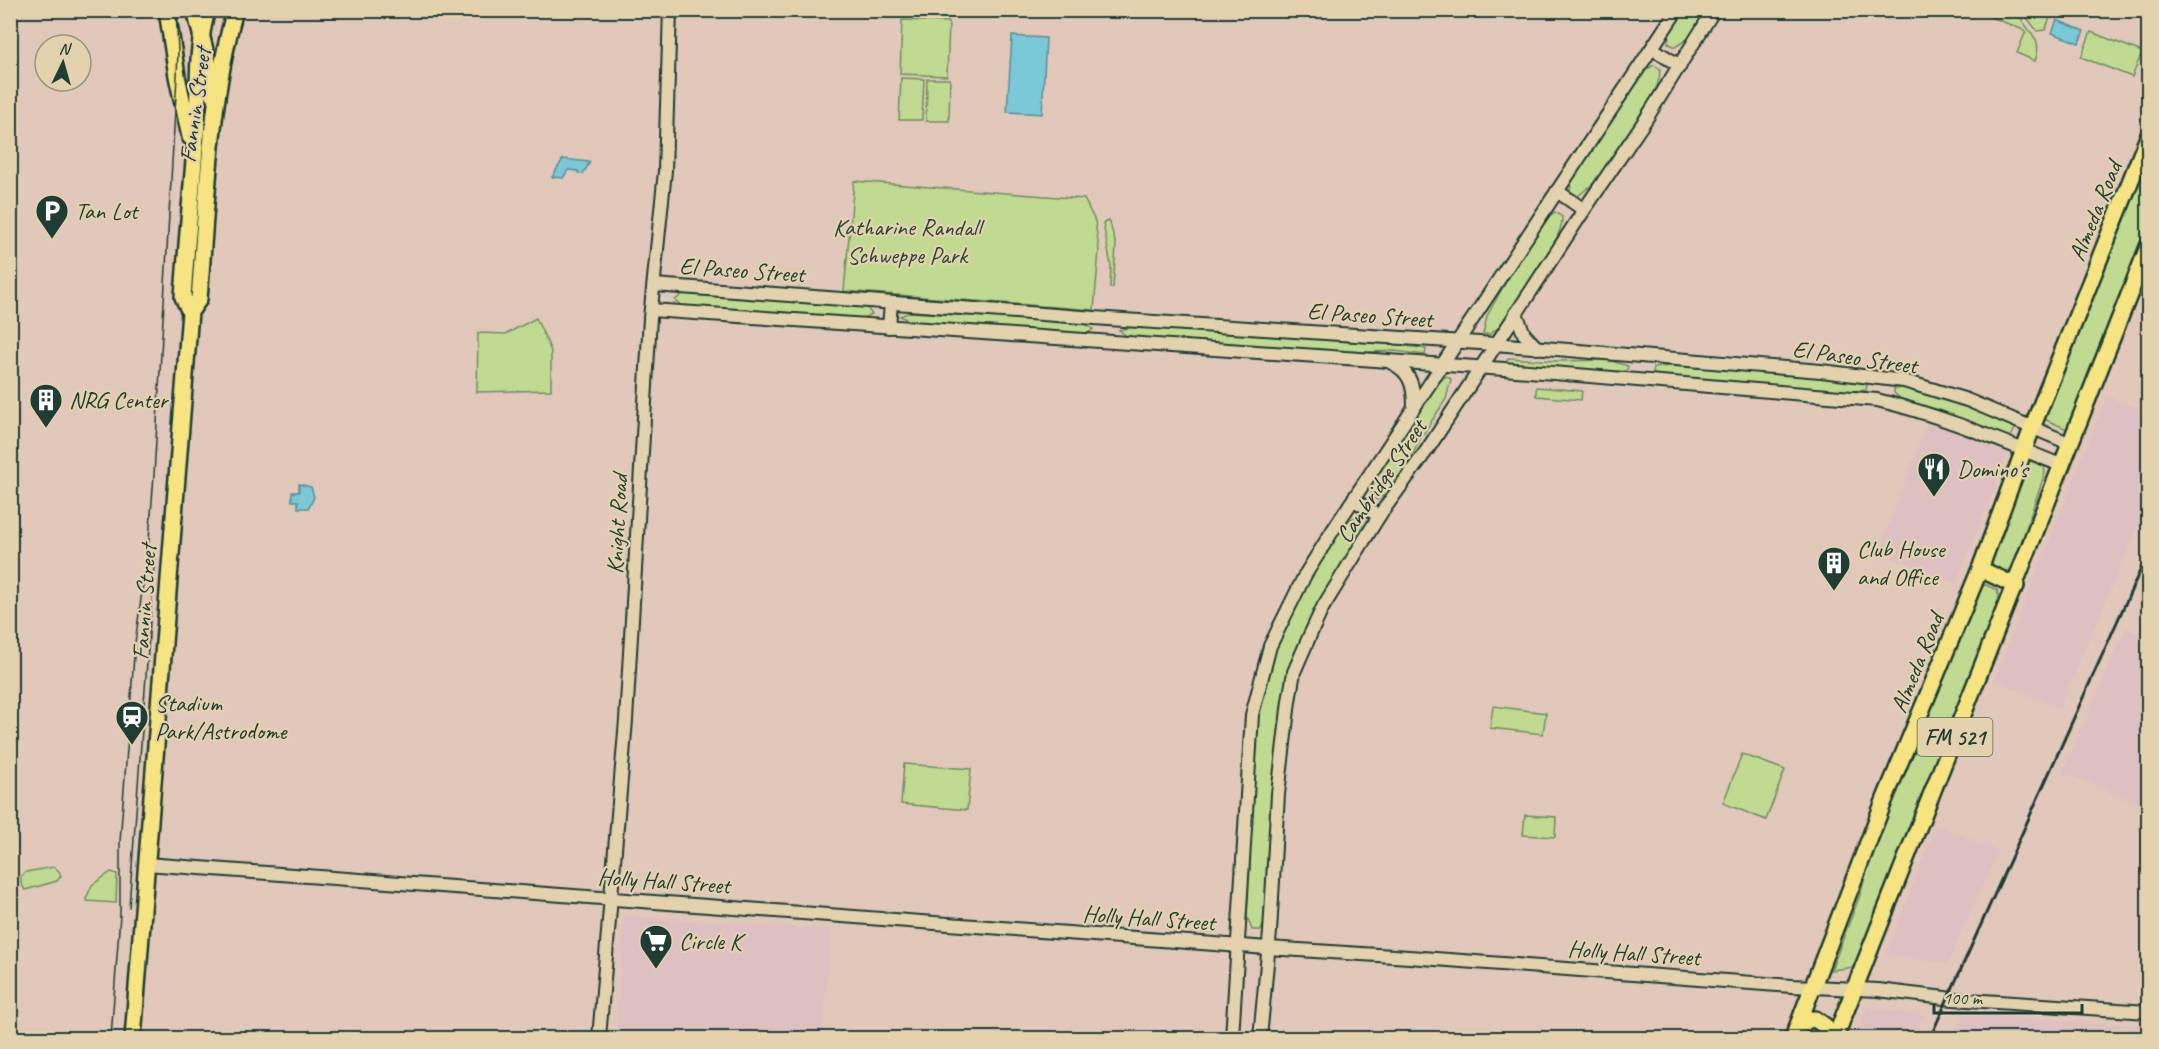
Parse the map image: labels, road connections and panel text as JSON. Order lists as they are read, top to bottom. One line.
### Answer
{"streets":{"main road":["Fannin Street","Almeda Road","FM 521"],"street":["El Paseo Street","Cambridge Street","Knight Road","Holly Hall Street"]},"crossings":[["Fannin Street","Holly Hall Street"],["Almeda Road","El Paseo Street"],["Almeda Road","Holly Hall Street"],["El Paseo Street","Cambridge Street"],["El Paseo Street","Knight Road"],["El Paseo Street","FM 521"],["Cambridge Street","Holly Hall Street"],["Knight Road","Holly Hall Street"],["FM 521","Holly Hall Street"]],"parks":["Katharine Randall Schweppe Park"],"places":{"parking":["Tan Lot"],"building":["NRG Center","Club House and Office"],"restaurant":["Domino's"],"station":["Stadium Park/Astrodome"],"supermarket":["Circle K"]},"scale_bar":"100 m","north":"top"}
